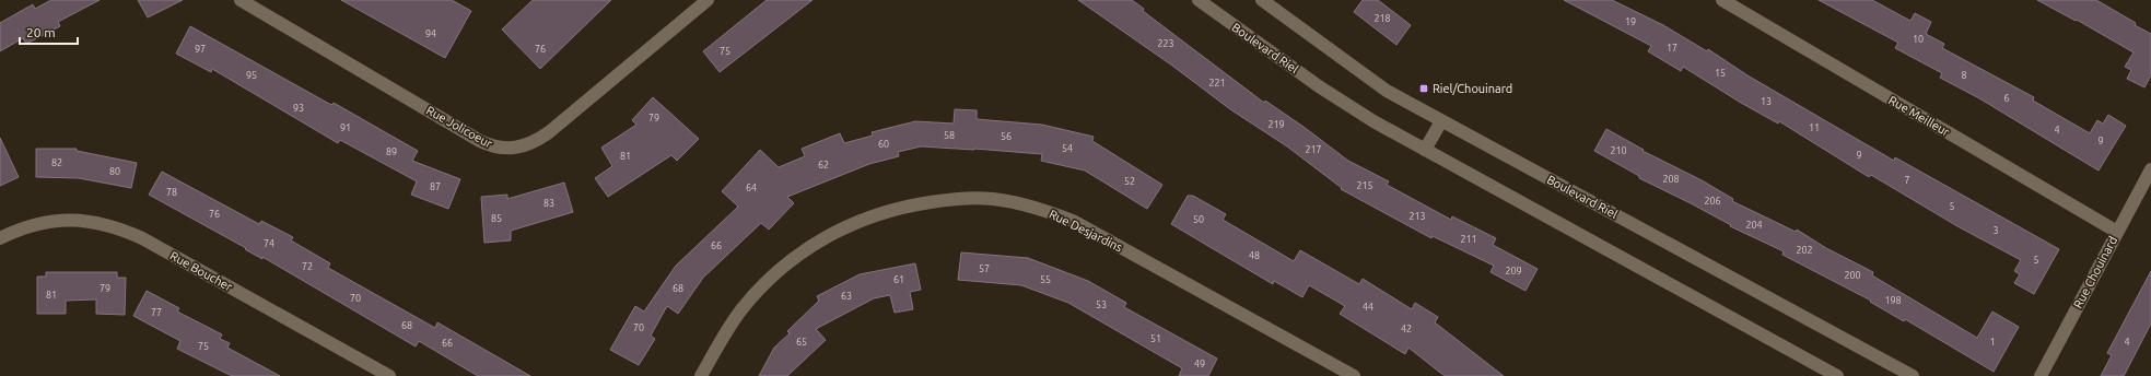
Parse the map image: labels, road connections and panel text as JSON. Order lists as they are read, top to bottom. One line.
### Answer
{"streets":{"street":["Boulevard Riel","Rue Meilleur","Rue Jolicoeur","Rue Desjardins","Rue Boucher","Rue Chouinard"]},"crossings":[["Rue Meilleur","Rue Chouinard"]],"places":{"transit":["Riel/Chouinard"]},"house_numbers":["218","19","94","10","223","17","97","76","75","15","95","8","221","6","13","93","79","219","91","11","4","58","56","9","60","54","217","210","89","9","81","82","62","80","208","7","52","215","87","64","78","206","83","5","76","213","85","50","204","3","211","74","66","202","48","5","72","57","209","200","61","55","79","68","81","63","70","198","53","44","77","68","70","42","51","65","1","4","66","75","49"],"scale_bar":"20 m"}
